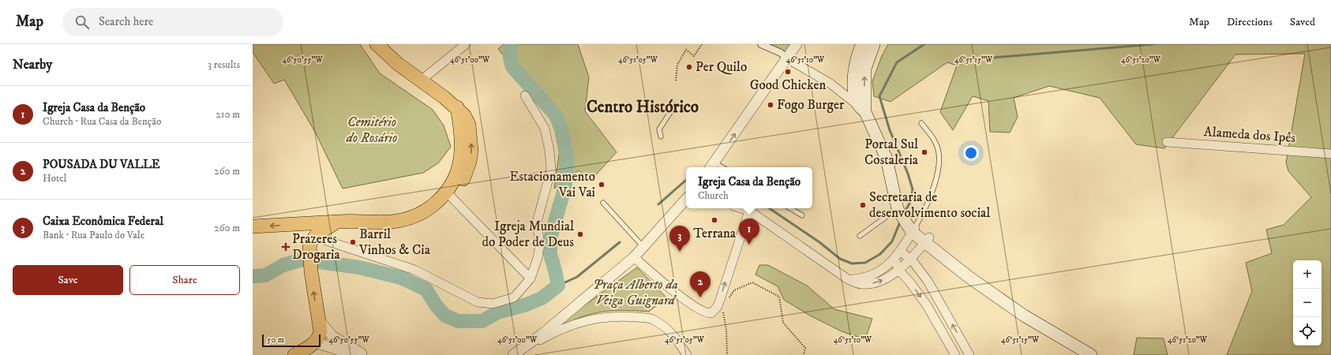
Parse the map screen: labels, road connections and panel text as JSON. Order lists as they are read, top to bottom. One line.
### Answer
{"streets":{"street":["Alameda dos Ipês"]},"districts":["Centro Histórico"],"parks":["Cemitério do Rosário","Praça Alberto da Veiga Guignard"],"places":{"other":["Per Quilo","Good Chicken","Fogo Burger","Portal Sul Costaleria","Estacionamento Vai Vai","Secretaria de desenvolvimento social","Terrana","Igreja Mundial do Poder de Deus","Barril Vinhos & Cia"],"health":["Prazeres Drogaria"]},"scale_bar":"50 m","page":{"header":"Map","search":"Search here","nav":["Map","Directions","Saved"],"heading":["Nearby","3 results"],"list":[{"mark":"1","name":"Igreja Casa da Benção","note":"Church · Rua Casa da Benção","value":"210 m"},{"mark":"2","name":"POUSADA DU VALLE","note":"Hotel","value":"260 m"},{"mark":"3","name":"Caixa Econômica Federal","note":"Bank · Rua Paulo do Vale","value":"260 m"}],"popup":["Igreja Casa da Benção","Church"],"pins":["1","3","2"],"buttons":["Save","Share"],"map_buttons":["+","−"],"scale":"50 m"},"coordinates":["46°50'55\"W","46°51'00\"W","46°51'05\"W","46°51'10\"W","46°51'15\"W","46°51'20\"W"]}
